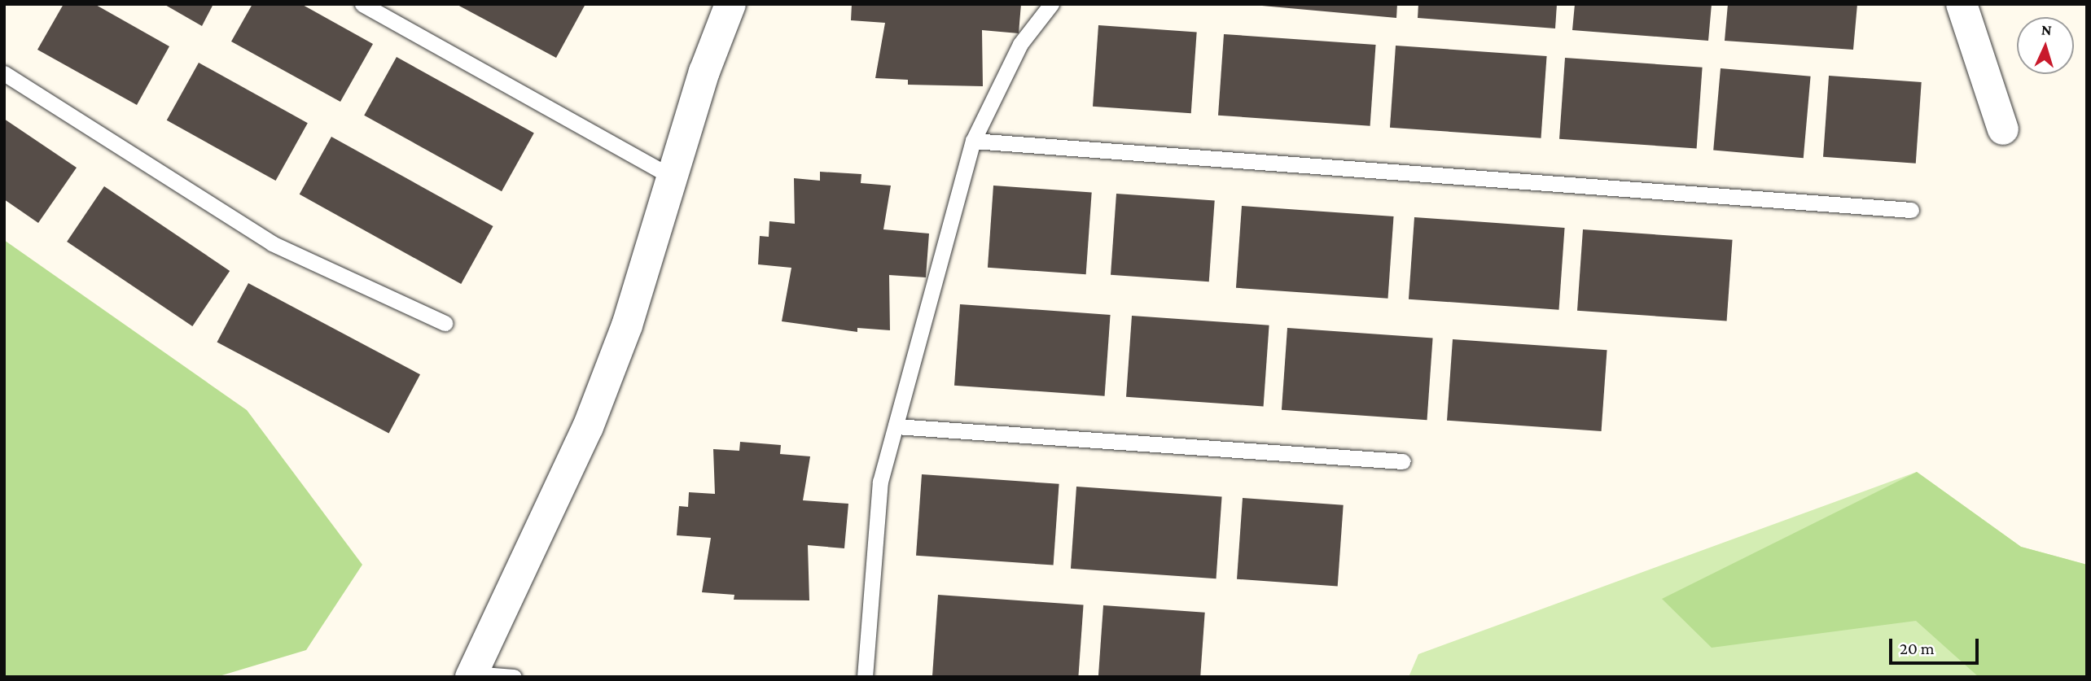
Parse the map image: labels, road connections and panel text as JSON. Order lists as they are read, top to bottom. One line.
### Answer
{"scale_bar":"20 m","north":"top"}
